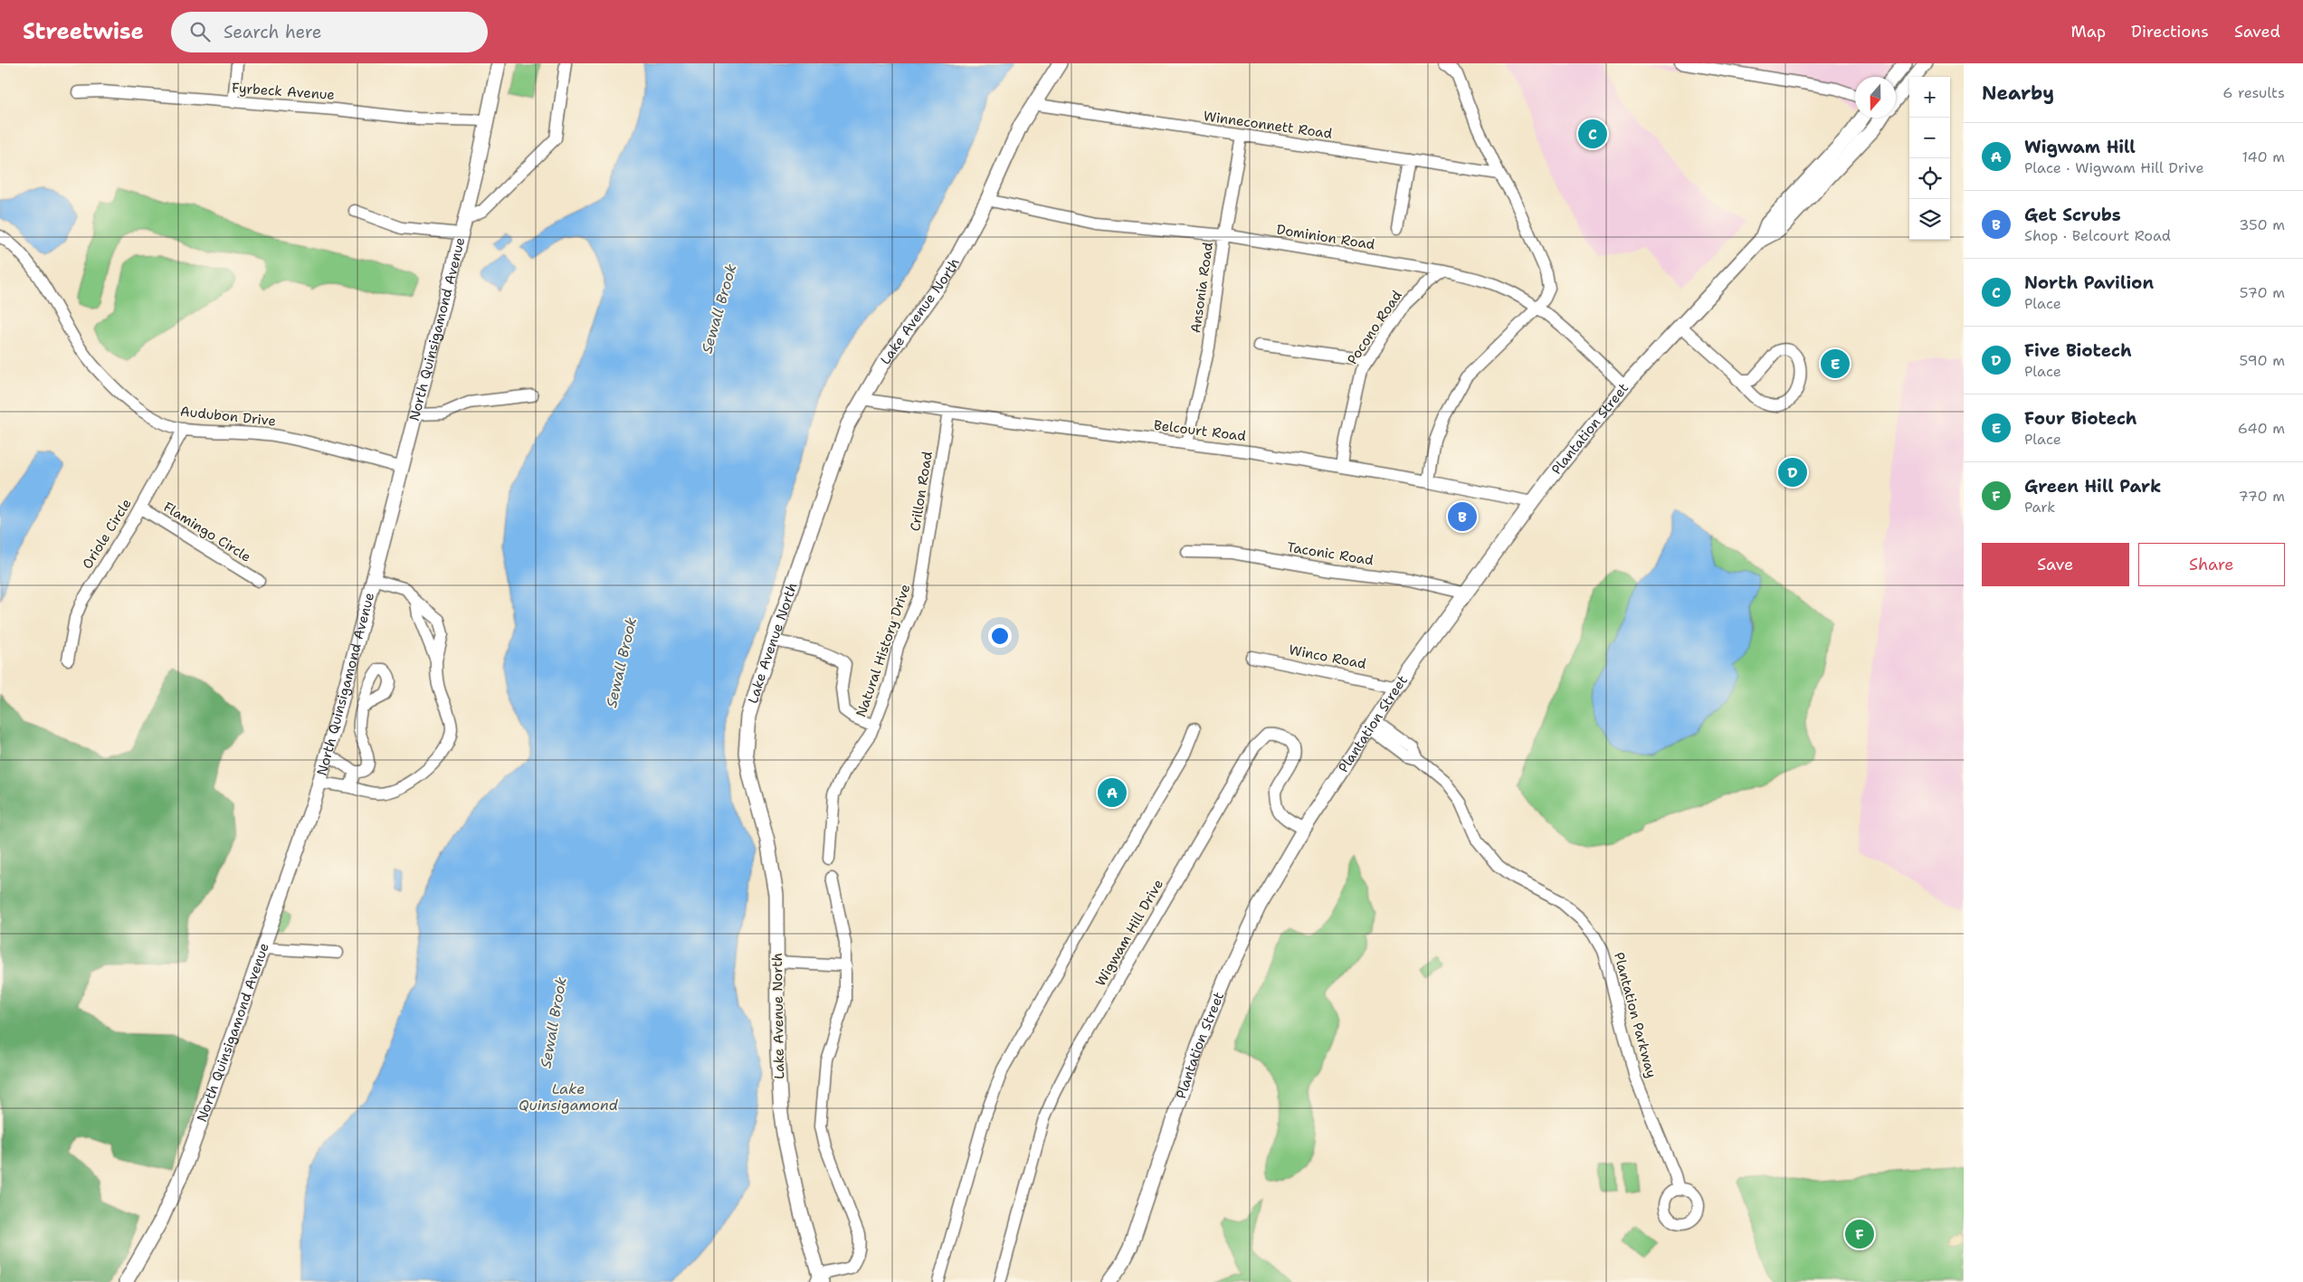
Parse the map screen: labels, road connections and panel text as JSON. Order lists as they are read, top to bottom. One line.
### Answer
{"streets":{"main road":["Lake Avenue North","North Quinsigamond Avenue","Plantation Street"],"street":["Fyrbeck Avenue","Winneconnett Road","Dominion Road","Ansonia Road","Pocono Road","Audubon Drive","Belcourt Road","Crillon Road","Flamingo Circle","Oriole Circle","Taconic Road","Natural History Drive","Winco Road","Wigwam Hill Drive","Plantation Parkway"]},"crossings":[["Fyrbeck Avenue","North Quinsigamond Avenue"],["Winneconnett Road","Ansonia Road"],["Winneconnett Road","Lake Avenue North"],["Dominion Road","Ansonia Road"],["Dominion Road","Lake Avenue North"],["Dominion Road","Pocono Road"],["Dominion Road","Plantation Street"],["Ansonia Road","Belcourt Road"],["Lake Avenue North","Belcourt Road"],["Pocono Road","Belcourt Road"],["North Quinsigamond Avenue","Audubon Drive"],["Audubon Drive","Oriole Circle"],["Plantation Street","Belcourt Road"],["Plantation Street","Taconic Road"],["Plantation Street","Winco Road"],["Plantation Street","Wigwam Hill Drive"],["Plantation Street","Plantation Parkway"],["Belcourt Road","Crillon Road"],["Crillon Road","Natural History Drive"],["Flamingo Circle","Oriole Circle"]],"water":["Sewall Brook","Lake Quinsigamond"],"north":"bottom","page":{"header":"Streetwise","search":"Search here","nav":["Map","Directions","Saved"],"heading":["Nearby","6 results"],"map_buttons":["+","−"],"pins":["C","E","D","B","A","F"],"list":[{"mark":"A","name":"Wigwam Hill","note":"Place · Wigwam Hill Drive","value":"140 m"},{"mark":"B","name":"Get Scrubs","note":"Shop · Belcourt Road","value":"350 m"},{"mark":"C","name":"North Pavilion","note":"Place","value":"570 m"},{"mark":"D","name":"Five Biotech","note":"Place","value":"590 m"},{"mark":"E","name":"Four Biotech","note":"Place","value":"640 m"},{"mark":"F","name":"Green Hill Park","note":"Park","value":"770 m"}],"buttons":["Save","Share"]}}
